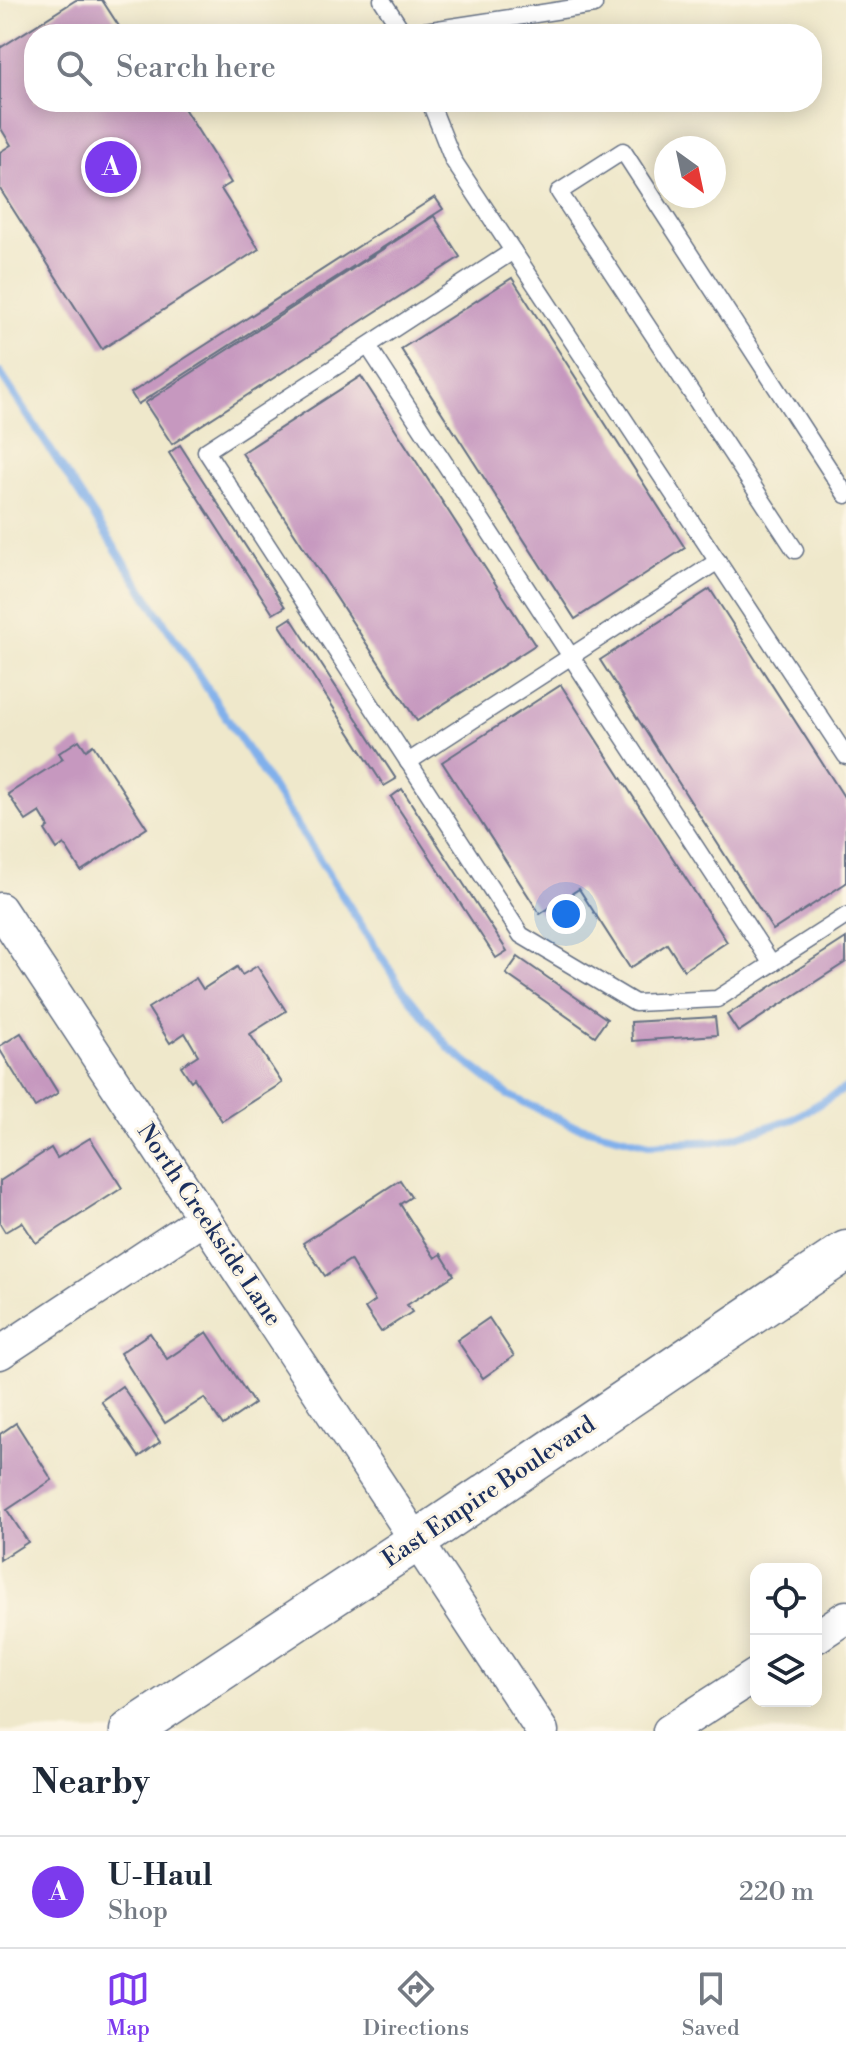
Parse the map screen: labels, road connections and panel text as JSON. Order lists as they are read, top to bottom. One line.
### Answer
{"streets":{"street":["North Creekside Lane","East Empire Boulevard"]},"crossings":[["North Creekside Lane","East Empire Boulevard"]],"north":"bottom right","page":{"search":"Search here","pins":"A","heading":"Nearby","list":[{"mark":"A","name":"U-Haul","note":"Shop","value":"220 m"}],"nav":["Map","Directions","Saved"]}}
